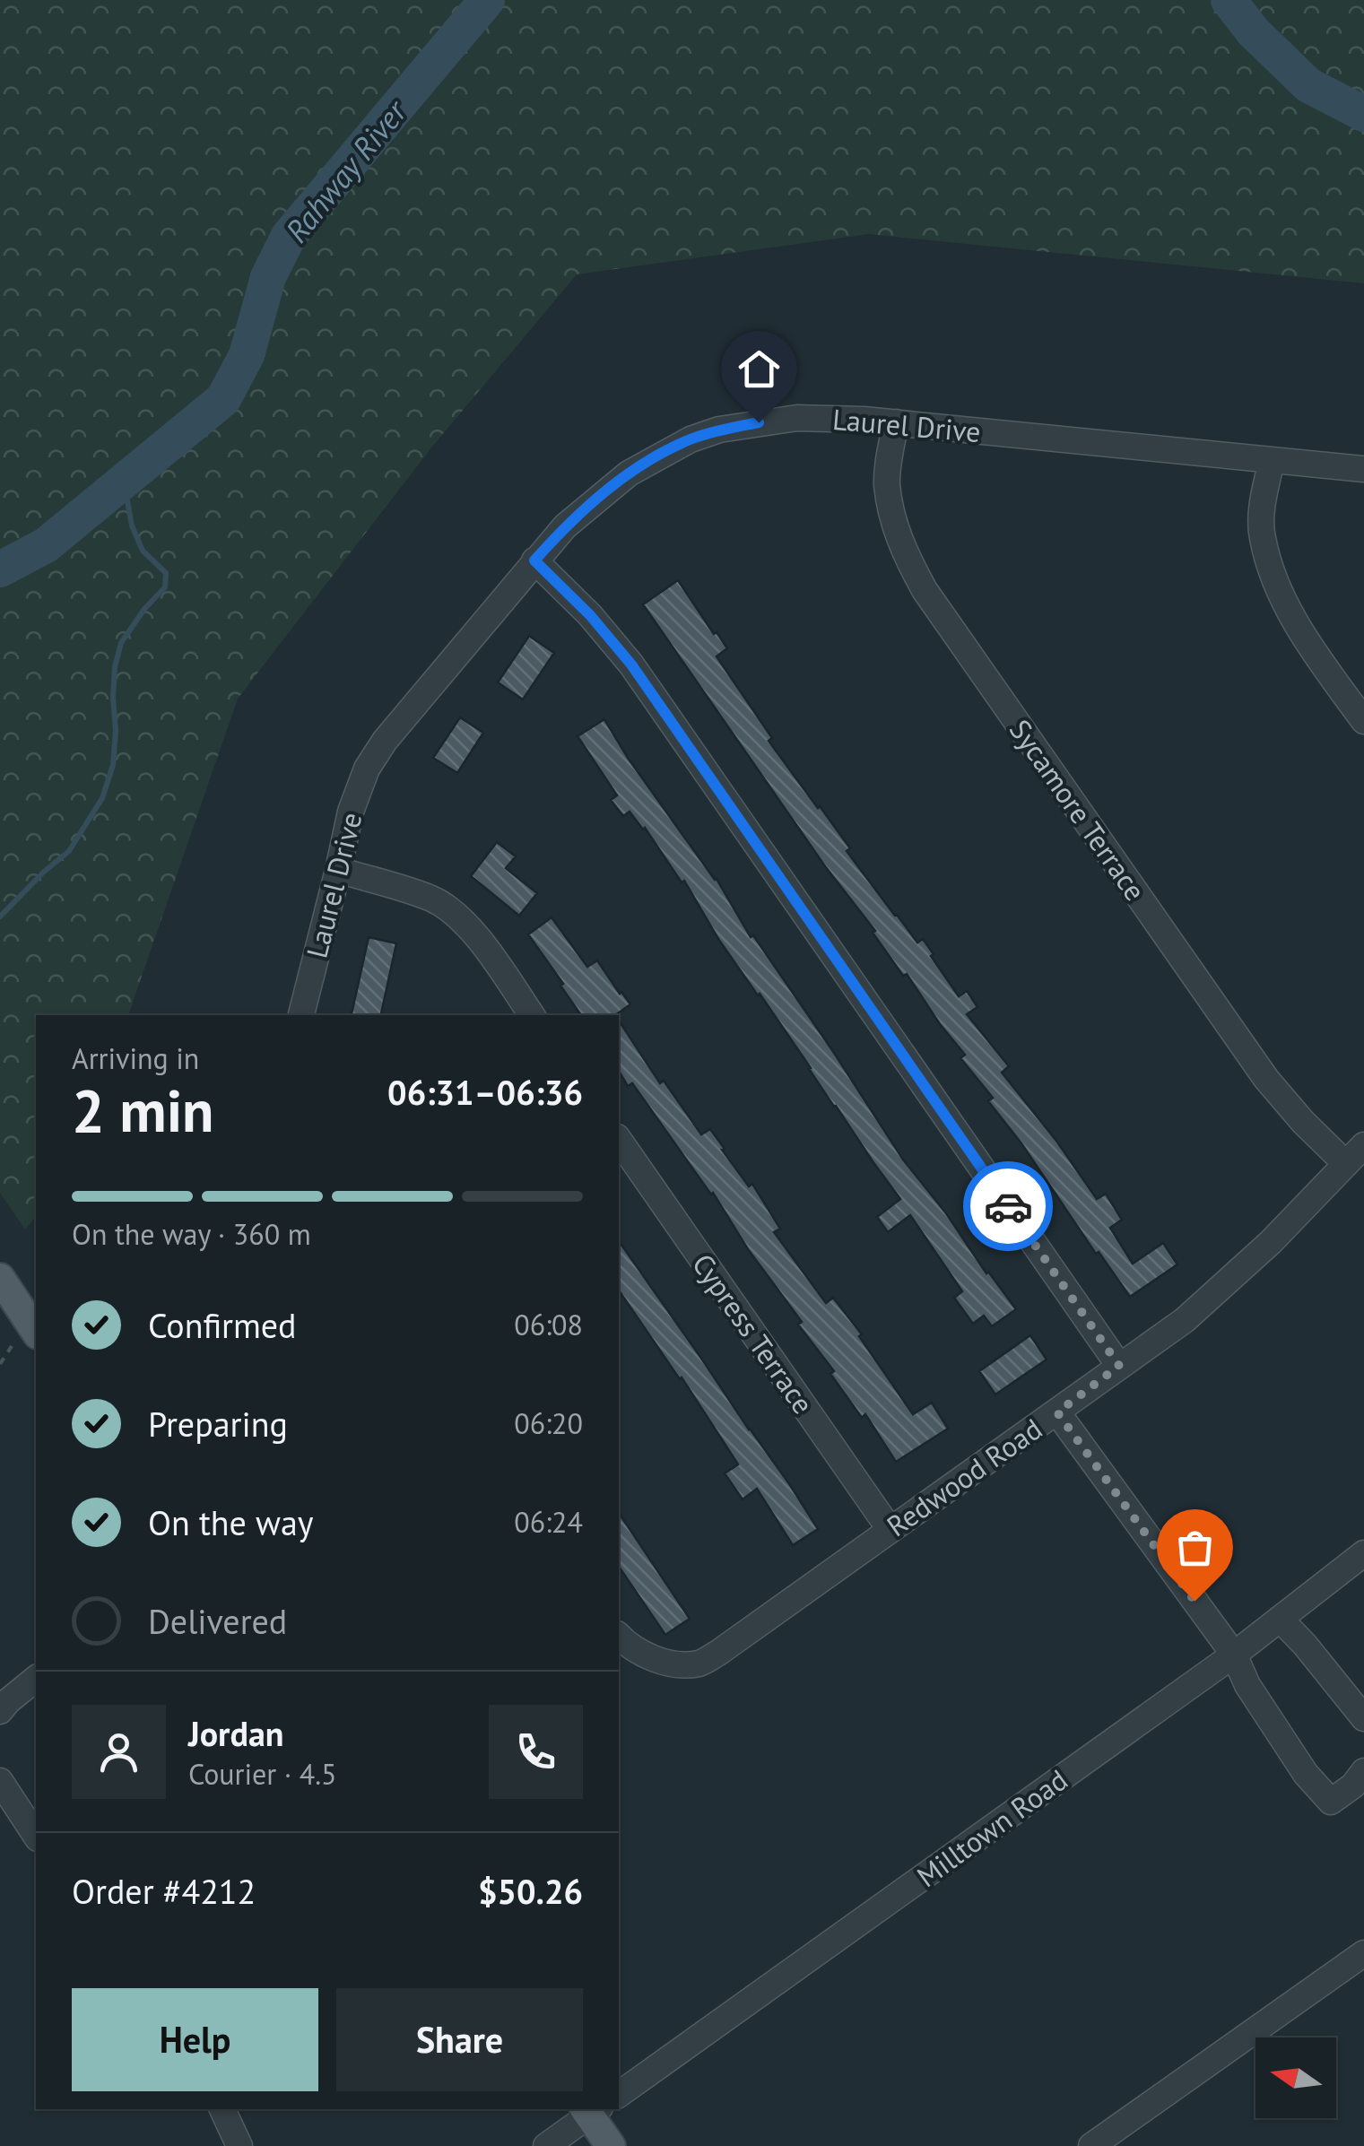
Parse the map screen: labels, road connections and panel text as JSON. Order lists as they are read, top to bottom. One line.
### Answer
{"streets":{"street":["Laurel Drive","Sycamore Terrace","Cypress Terrace","Redwood Road","Milltown Road"]},"crossings":[["Laurel Drive","Sycamore Terrace"],["Sycamore Terrace","Redwood Road"],["Cypress Terrace","Redwood Road"]],"water":["Rahway River"],"north":"left","page":{"heading":["2 min","Arriving in","06:31–06:36"],"panel":["Jordan","Courier · 4.5","Order #4212","$50.26"],"bar":"On the way · 360 m","list":[["Confirmed","06:08"],["Preparing","06:20"],["On the way","06:24"],"Delivered"],"buttons":["Help","Share"]}}
